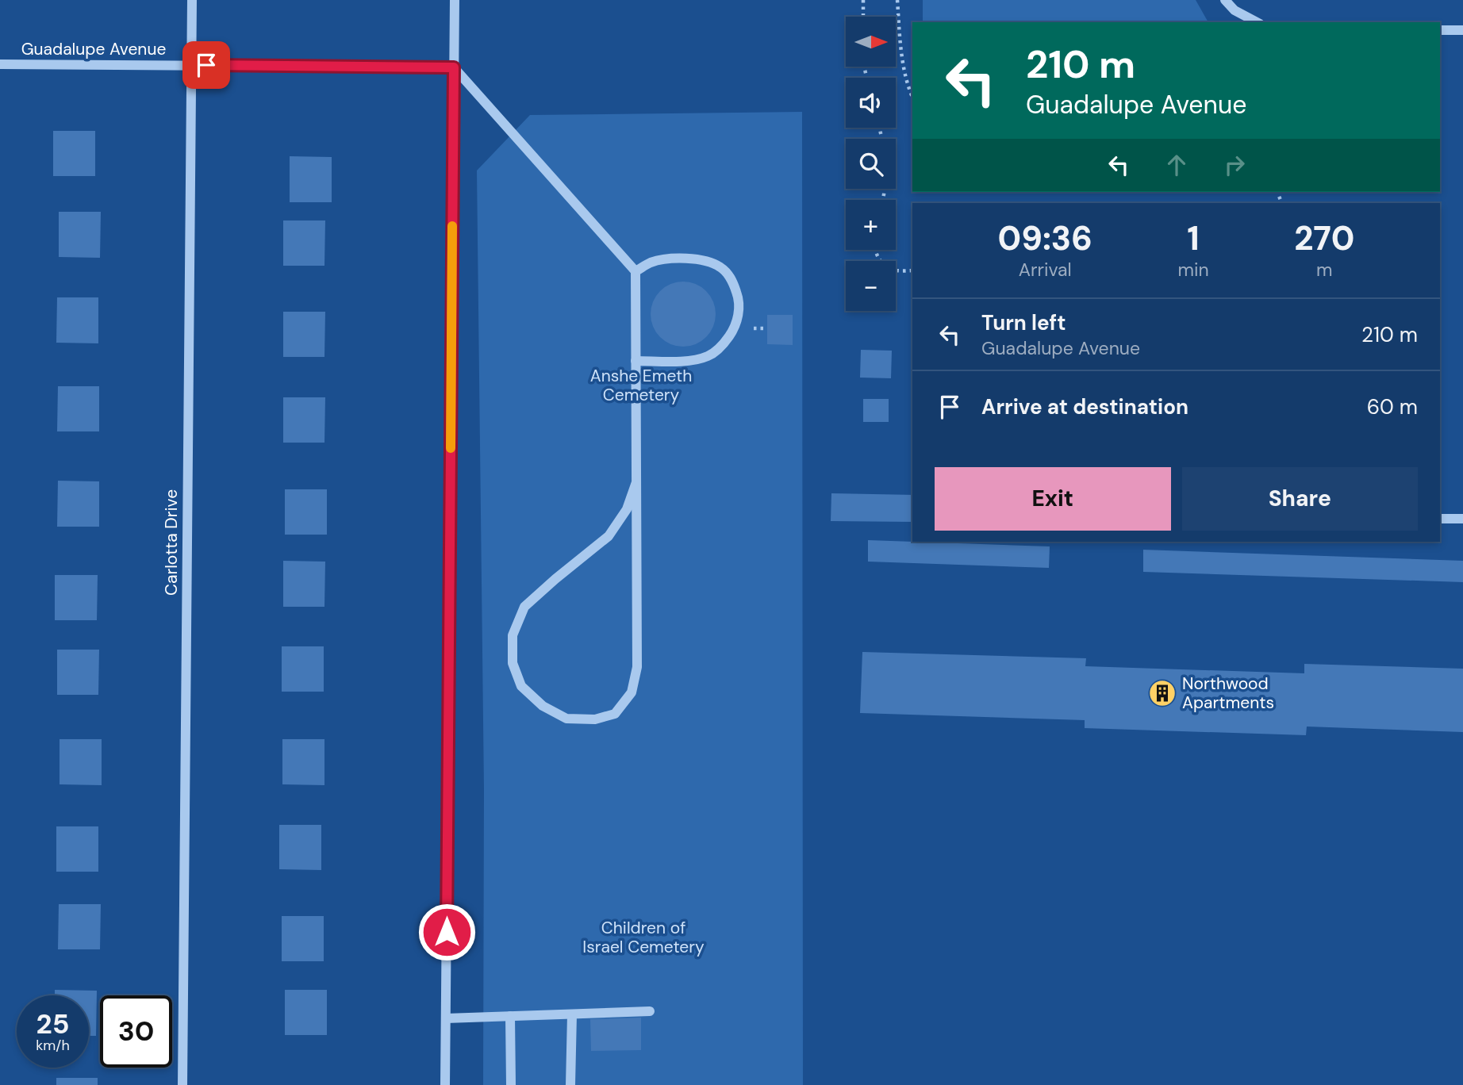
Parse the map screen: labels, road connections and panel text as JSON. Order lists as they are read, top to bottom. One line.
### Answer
{"streets":{"street":["Guadalupe Avenue","Carlotta Drive"]},"crossings":[["Guadalupe Avenue","Carlotta Drive"]],"parks":["Anshe Emeth Cemetery","Children of Israel Cemetery"],"places":{"building":["Northwood Apartments"]},"north":"right","page":{"map_buttons":["+","−"],"turn":["210 m","Guadalupe Avenue"],"eta":["09:36","Arrival","1","min","270","m"],"list":[{"name":"Turn left","note":"Guadalupe Avenue","value":"210 m"},{"name":"Arrive at destination","value":"60 m"}],"buttons":["Exit","Share"],"speed":"25 km/h","limit":"30"}}
